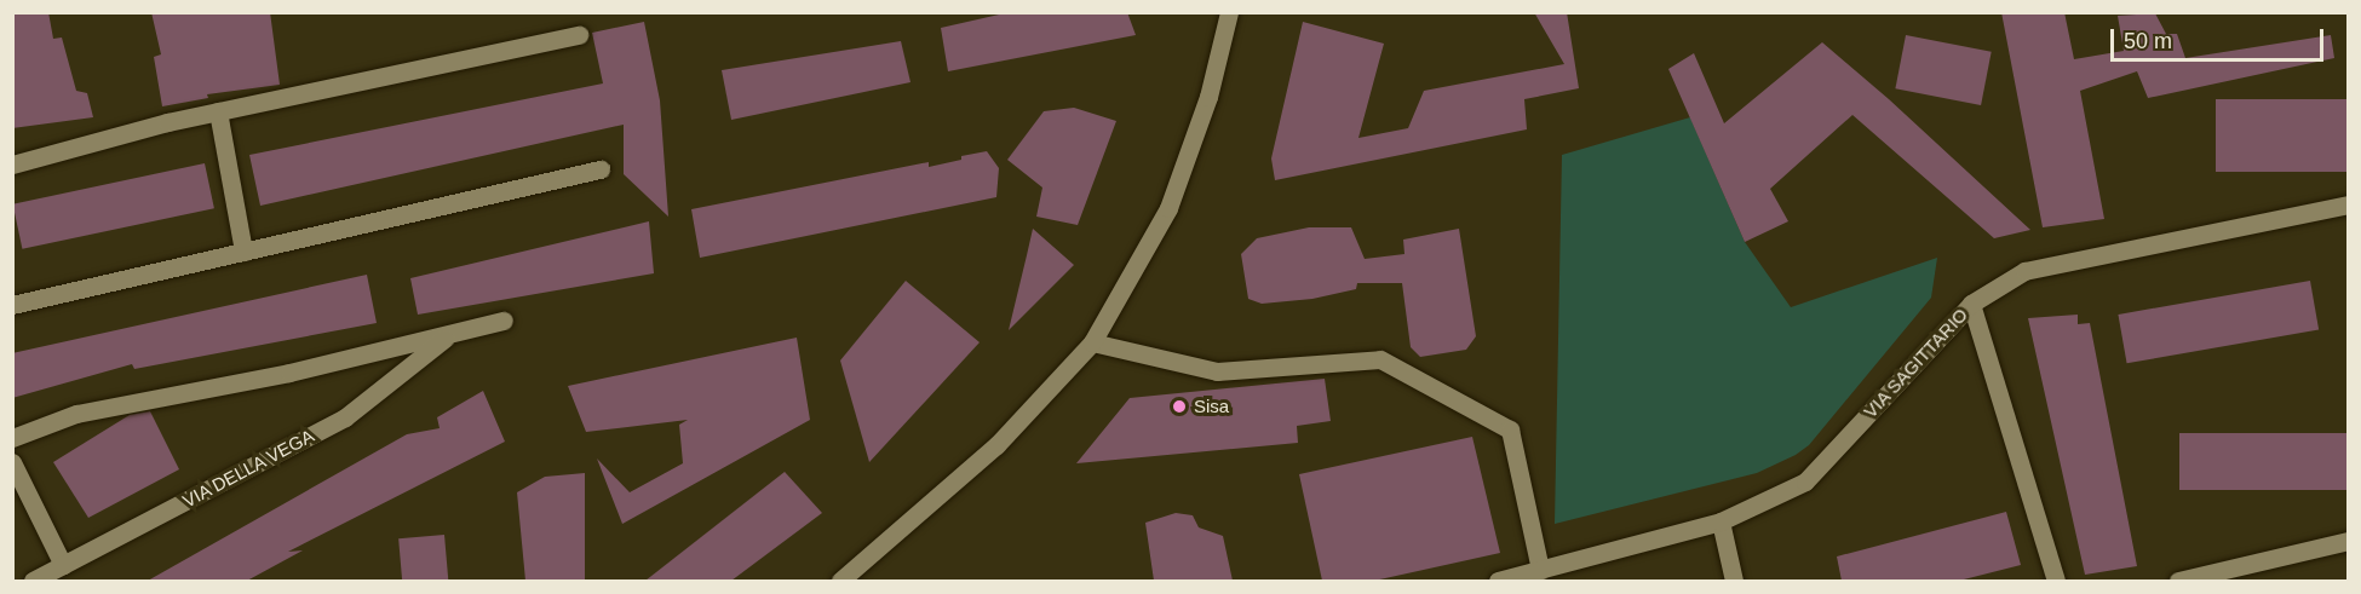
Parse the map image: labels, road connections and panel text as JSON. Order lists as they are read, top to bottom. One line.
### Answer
{"streets":{"street":["VIA SAGITTARIO","VIA DELLA VEGA"]},"places":["Sisa"],"scale_bar":"50 m"}
